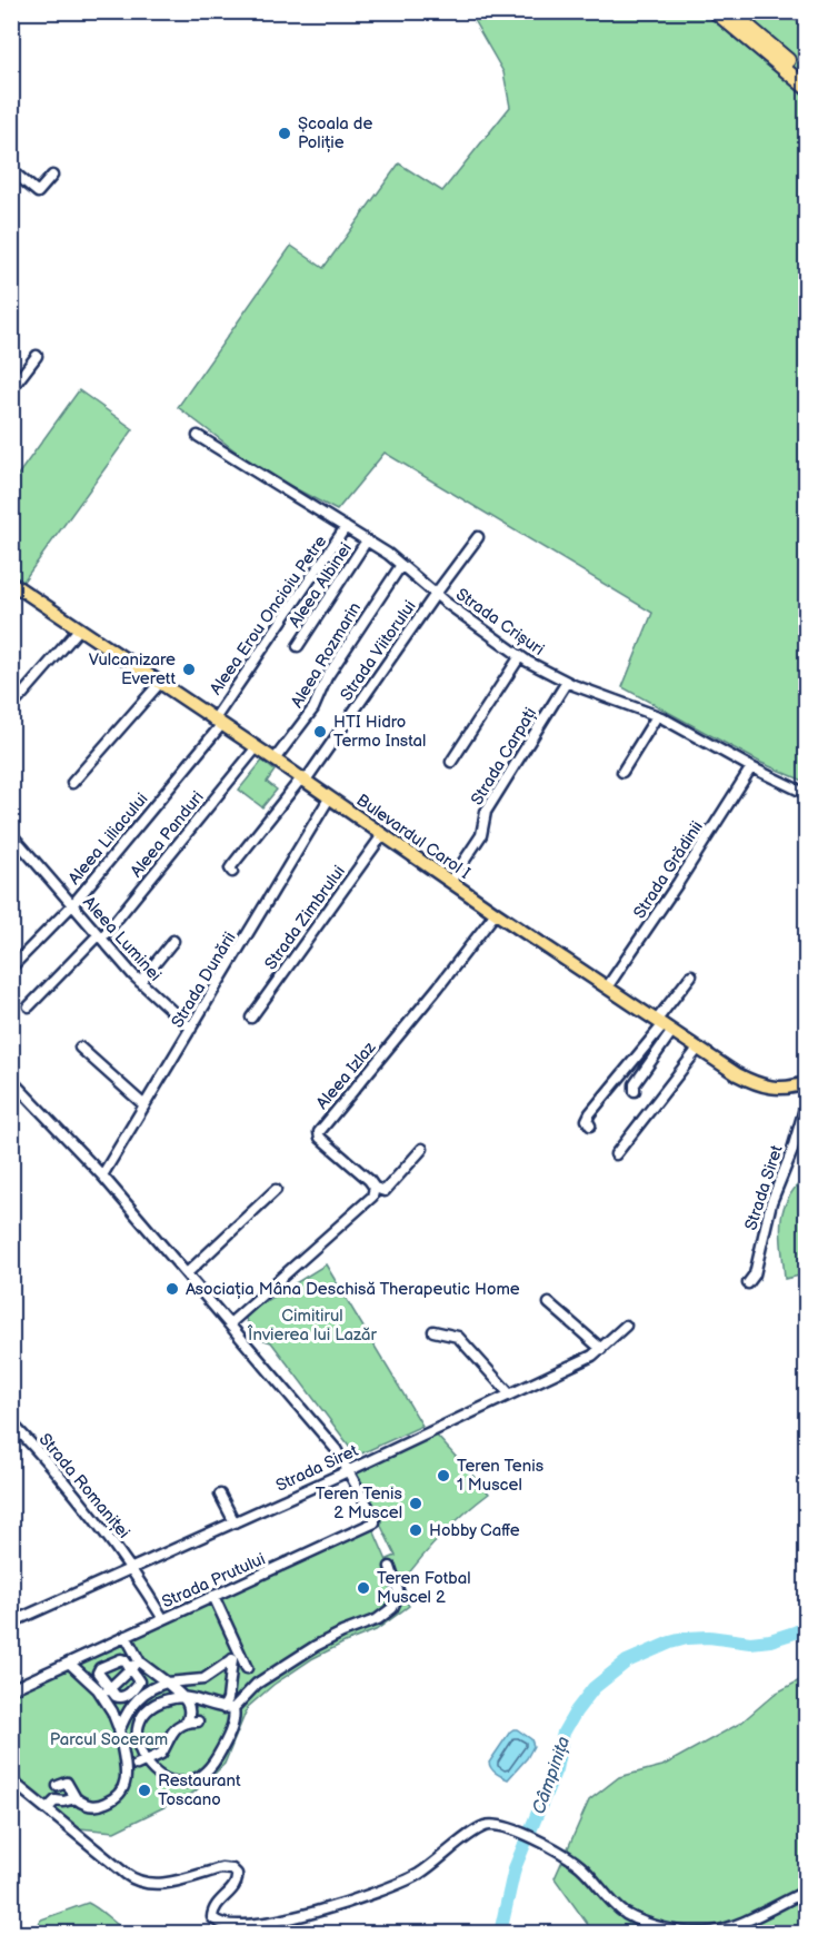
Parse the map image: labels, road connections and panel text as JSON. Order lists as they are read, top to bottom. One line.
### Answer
{"streets":{"main road":["Bulevardul Carol I"],"street":["Aleea Albinei","Aleea Erou Oncioiu Petre","Strada Crișuri","Strada Viitorului","Aleea Rozmarin","Strada Carpați","Aleea Panduri","Aleea Liliacului","Strada Grădinii","Strada Zimbrului","Aleea Luminei","Strada Dunării","Aleea Izlaz","Strada Siret","Strada Romaniței","Strada Prutului"]},"crossings":[["Aleea Albinei","Strada Crișuri"],["Aleea Erou Oncioiu Petre","Strada Crișuri"],["Aleea Erou Oncioiu Petre","Bulevardul Carol I"],["Aleea Erou Oncioiu Petre","Aleea Liliacului"],["Strada Crișuri","Strada Viitorului"],["Strada Crișuri","Aleea Rozmarin"],["Strada Crișuri","Strada Carpați"],["Strada Crișuri","Strada Grădinii"],["Strada Viitorului","Bulevardul Carol I"],["Aleea Rozmarin","Bulevardul Carol I"],["Strada Carpați","Bulevardul Carol I"],["Aleea Panduri","Bulevardul Carol I"],["Aleea Panduri","Aleea Luminei"],["Bulevardul Carol I","Aleea Liliacului"],["Bulevardul Carol I","Strada Grădinii"],["Bulevardul Carol I","Strada Zimbrului"],["Bulevardul Carol I","Strada Dunării"],["Bulevardul Carol I","Aleea Izlaz"],["Aleea Liliacului","Aleea Luminei"],["Aleea Luminei","Strada Dunării"],["Strada Siret","Strada Romaniței"],["Strada Siret","Strada Prutului"],["Strada Romaniței","Strada Prutului"]],"water":["Câmpinița"],"parks":["Cimitirul Învierea lui Lazăr","Parcul Soceram"],"places":["Școala de Poliție","Vulcanizare Everett","HTI Hidro Termo Instal","Asociația Mâna Deschisă Therapeutic Home","Teren Tenis 1 Muscel","Teren Tenis 2 Muscel","Hobby Caffe","Teren Fotbal Muscel 2","Restaurant Toscano"]}
